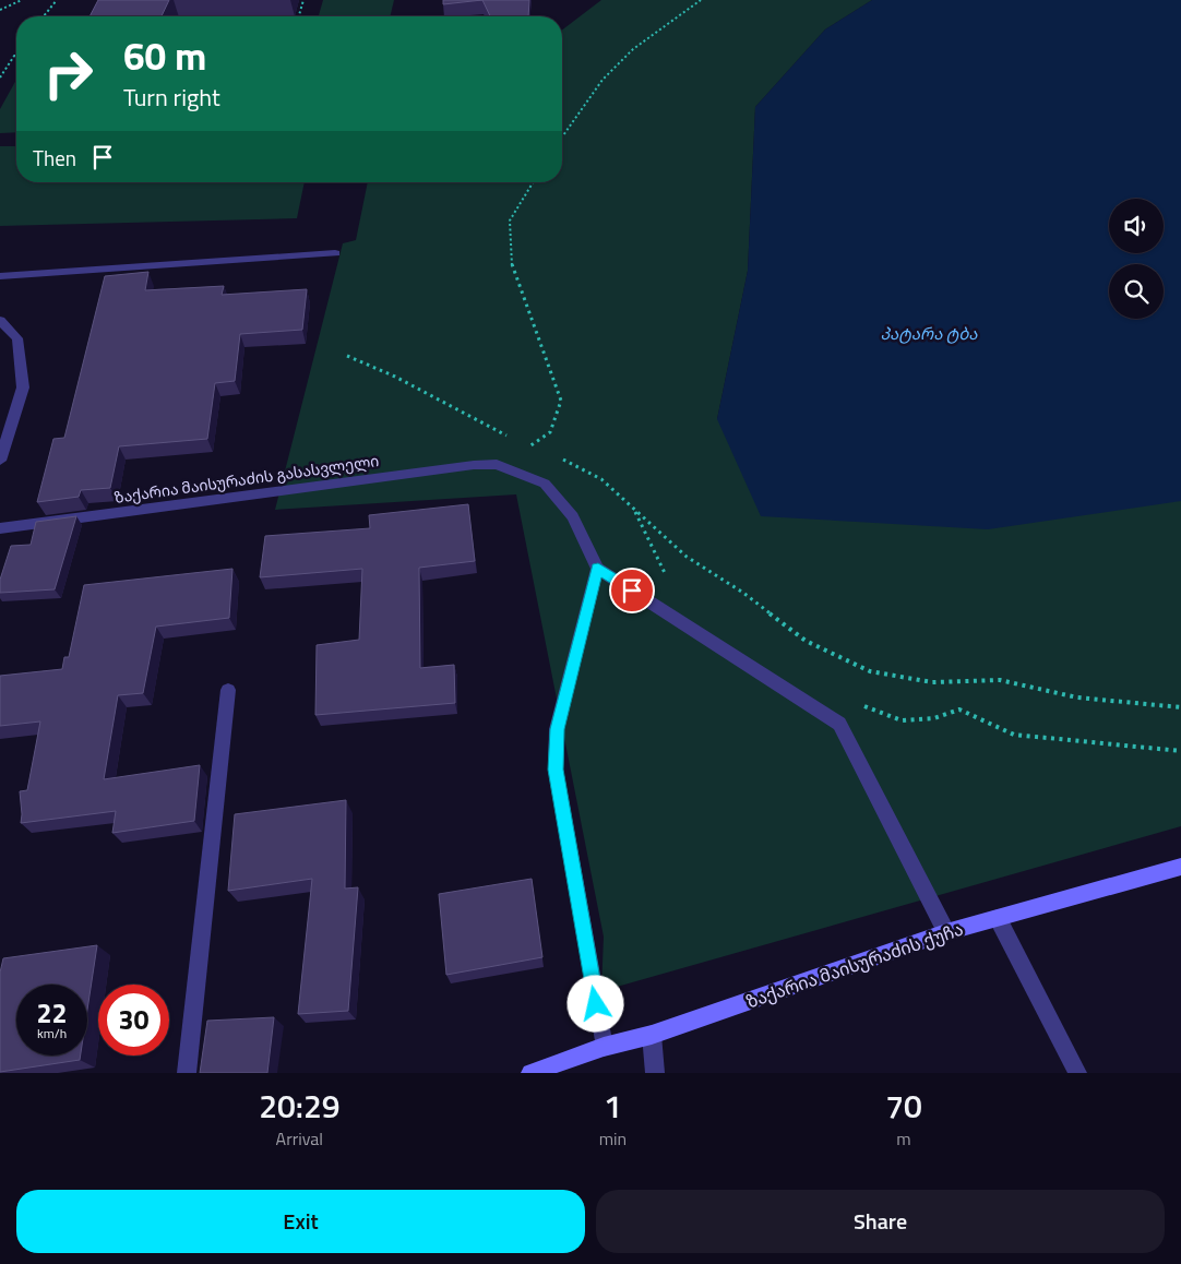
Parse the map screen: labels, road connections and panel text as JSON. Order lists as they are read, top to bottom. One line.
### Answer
{"streets":{"street":["ზაქარია მაისურაძის გასასვლელი","ზაქარია მაისურაძის ქუჩა"]},"water":["პატარა ტბა"],"page":{"turn":["60 m","Turn right"],"then":"Then","speed":"22 km/h","limit":"30","eta":["20:29","Arrival","1","min","70","m"],"buttons":["Exit","Share"]}}
